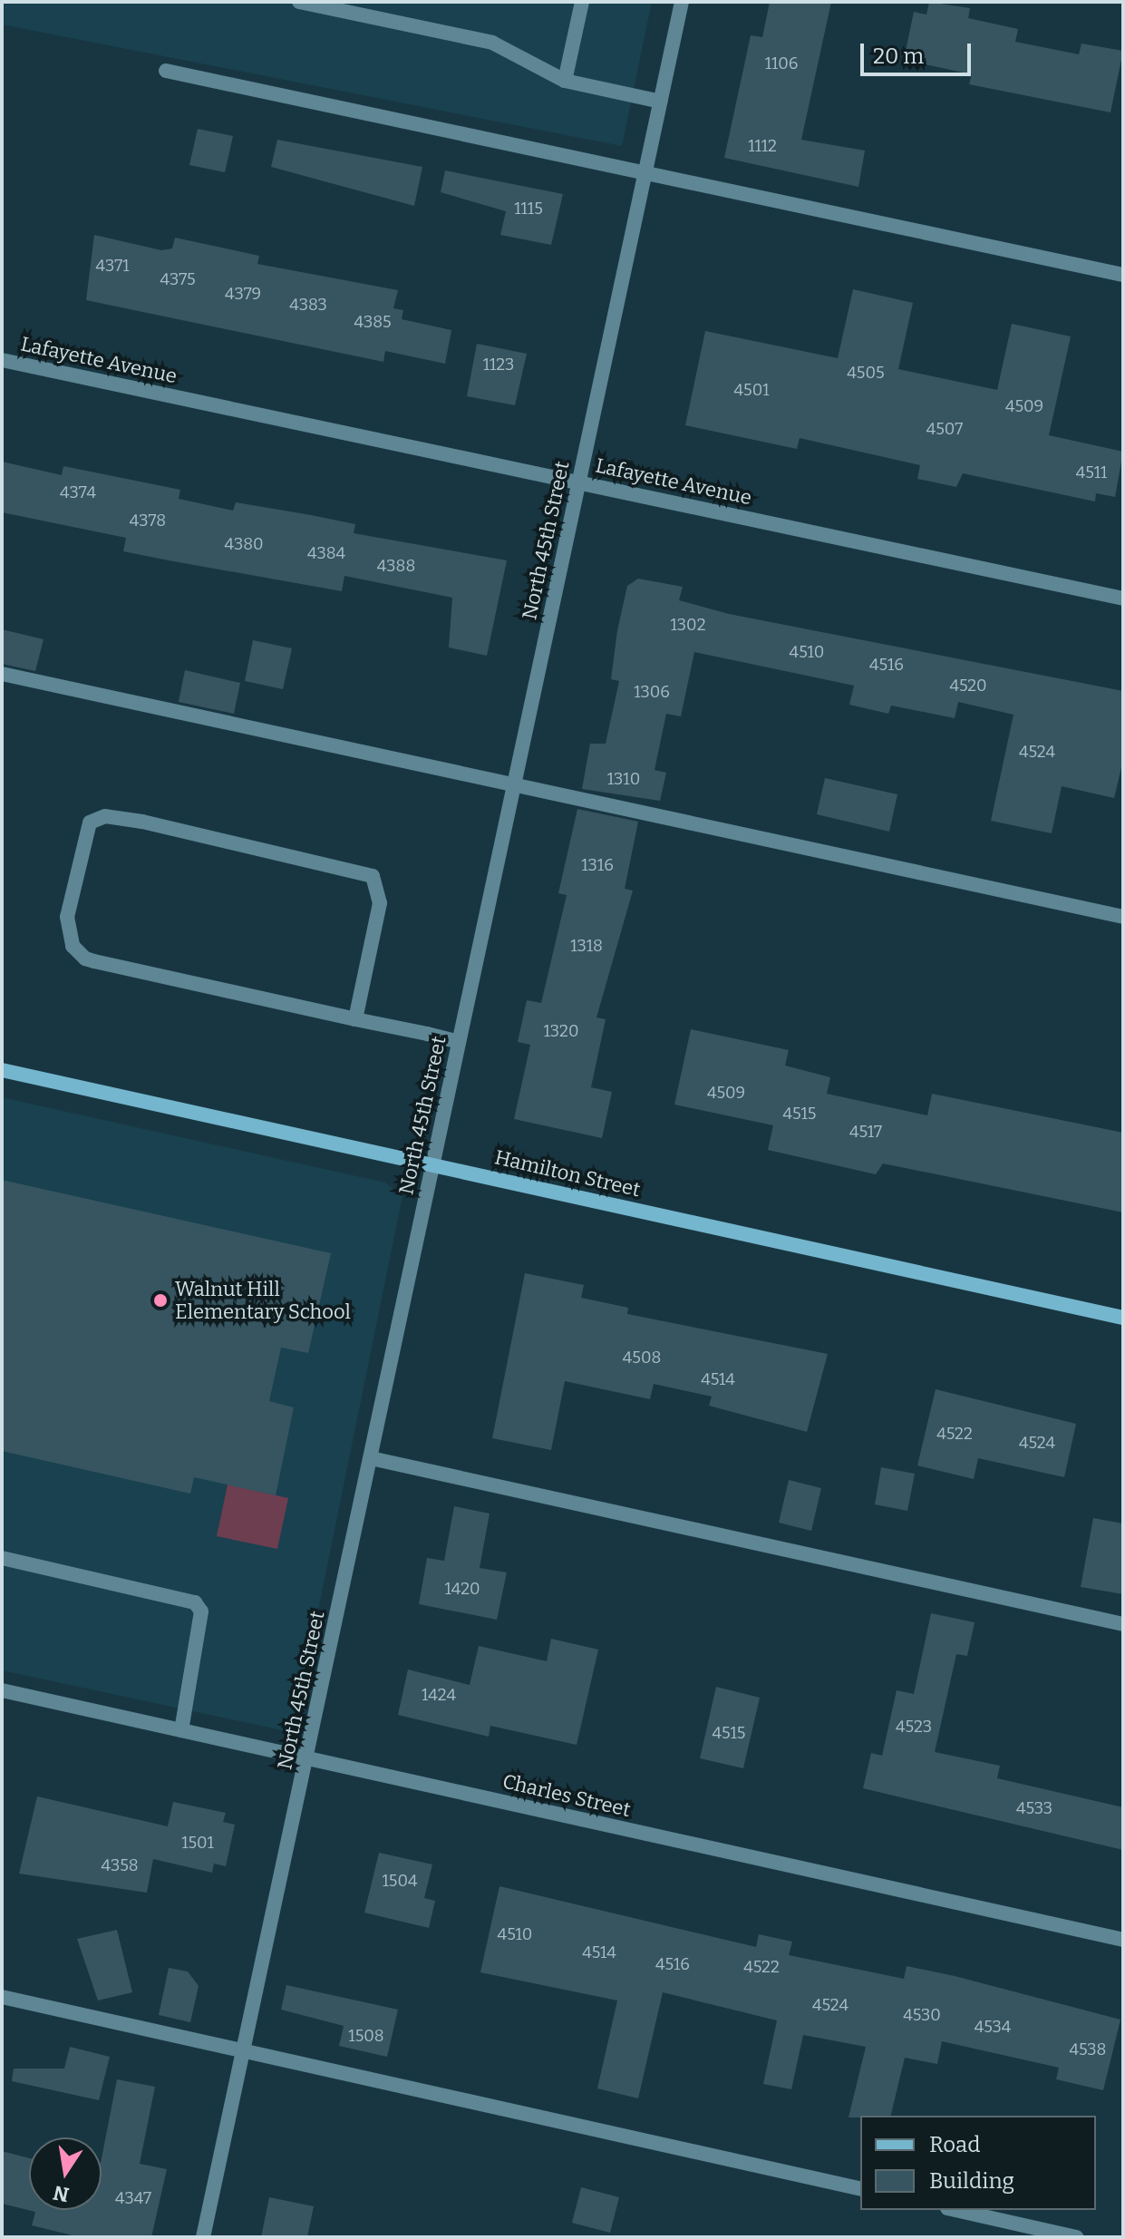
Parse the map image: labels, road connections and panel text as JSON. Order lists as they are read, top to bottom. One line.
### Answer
{"streets":{"main road":["Hamilton Street"],"street":["Lafayette Avenue","North 45th Street","Charles Street"]},"crossings":[["Lafayette Avenue","North 45th Street"],["North 45th Street","Hamilton Street"],["North 45th Street","Charles Street"]],"places":["Walnut Hill Elementary School"],"house_numbers":["1106","1112","1115","4371","4375","4379","4383","4385","1123","4505","4501","4509","4507","4511","4374","4378","4380","4384","4388","1302","4510","4516","4520","1306","4524","1310","1316","1318","1320","4509","4515","4517","4508","4514","4522","4524","1420","1424","4523","4515","4533","1501","4358","1504","4510","4514","4516","4522","4524","4530","4534","1508","4538","4347"],"legend":["Road","Building"],"scale_bar":"20 m","north":"bottom"}
